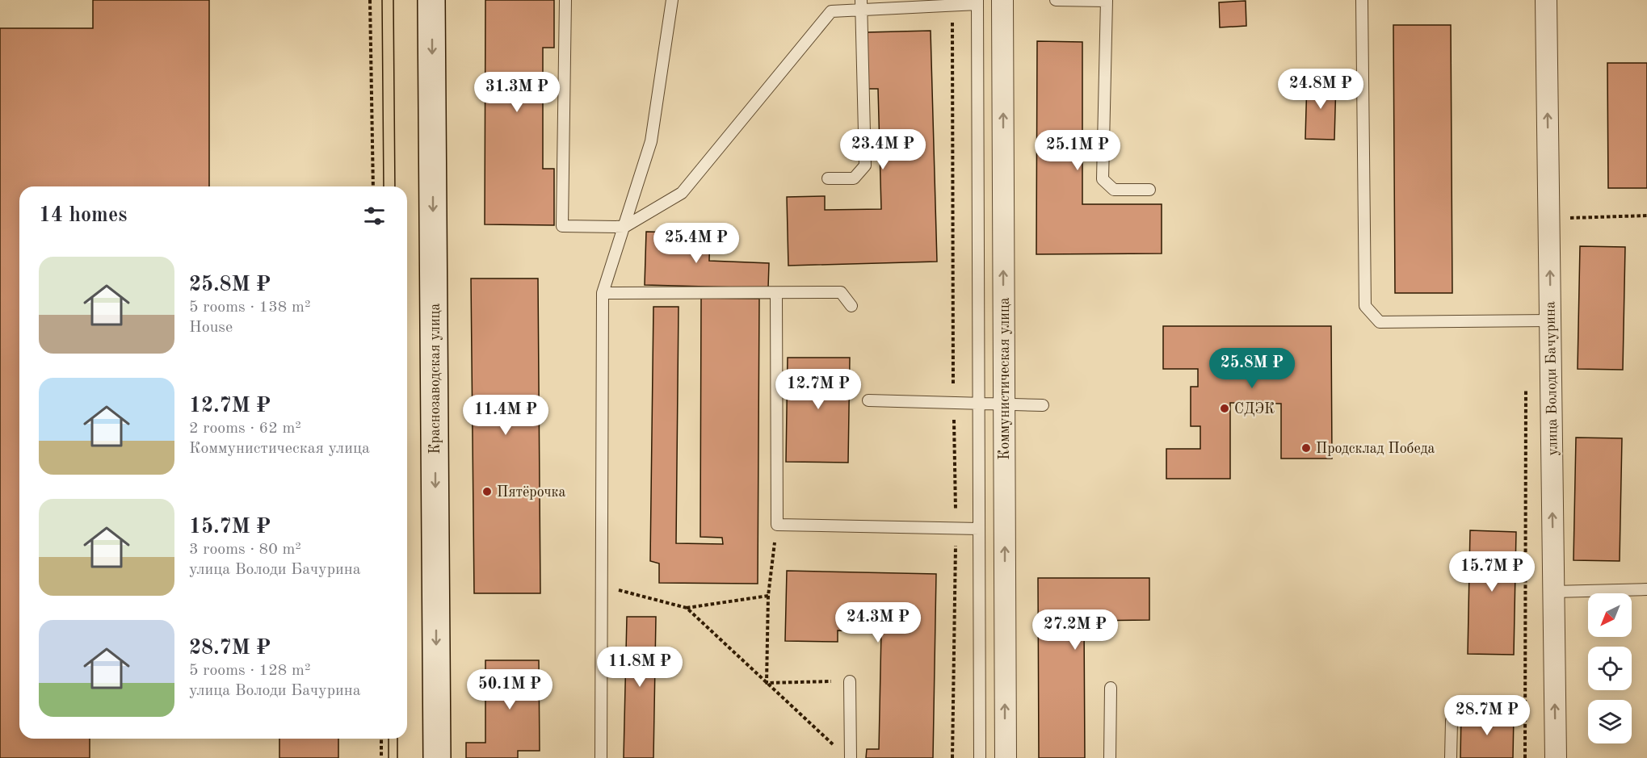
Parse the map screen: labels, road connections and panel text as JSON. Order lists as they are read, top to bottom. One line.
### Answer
{"streets":{"street":["Краснозаводская улица","Коммунистическая улица","улица Володи Бачурина"]},"one_way":["Краснозаводская улица","Коммунистическая улица","улица Володи Бачурина"],"places":["СДЭК","Продсклад Победа","Пятёрочка"],"north":"bottom left","page":{"price":["24.8M ₽","31.3M ₽","23.4M ₽","25.1M ₽","25.4M ₽","25.8M ₽","12.7M ₽","11.4M ₽","15.7M ₽","24.3M ₽","27.2M ₽","11.8M ₽","50.1M ₽","28.7M ₽"],"heading":"14 homes","list":[{"name":"25.8M ₽","note":"5 rooms · 138 m² · House"},{"name":"12.7M ₽","note":"2 rooms · 62 m² · Коммунистическая улица"},{"name":"15.7M ₽","note":"3 rooms · 80 m² · улица Володи Бачурина"},{"name":"28.7M ₽","note":"5 rooms · 128 m² · улица Володи Бачурина"}]}}
